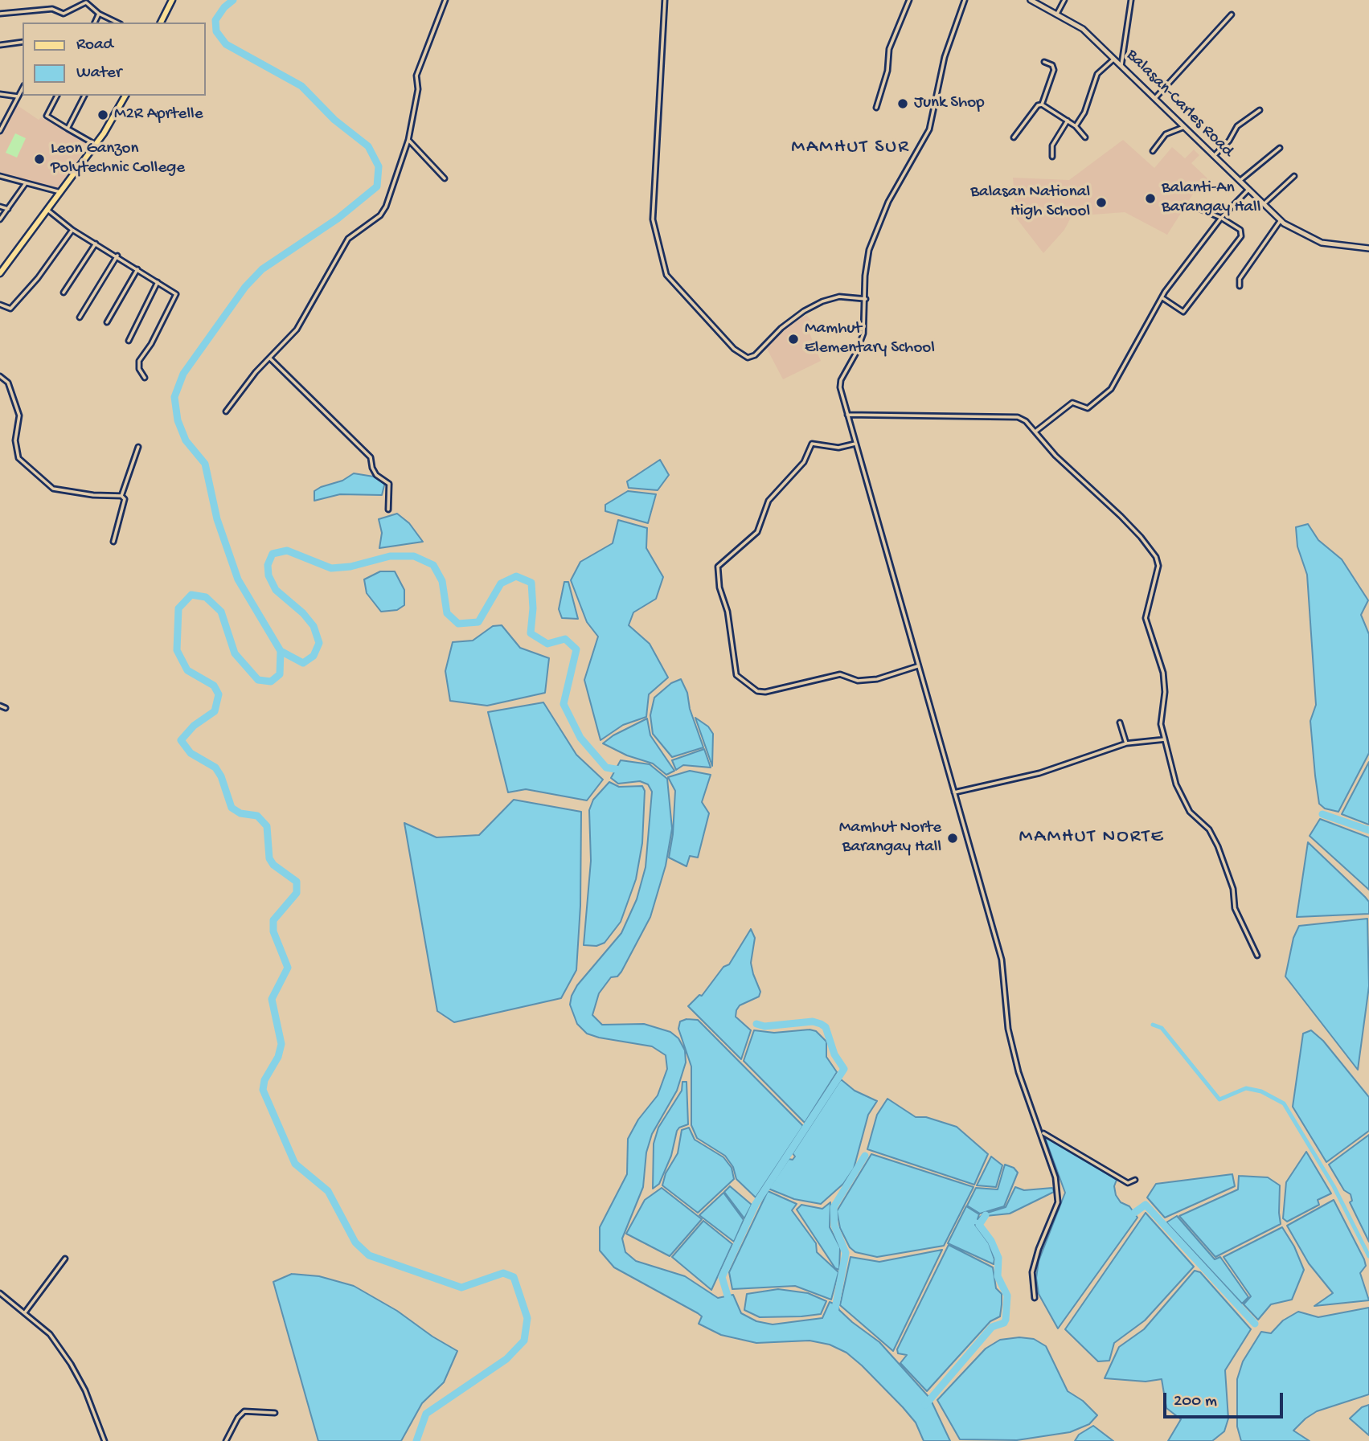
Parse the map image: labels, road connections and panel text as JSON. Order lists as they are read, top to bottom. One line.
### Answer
{"streets":{"main road":["Balasan-Carles Road"]},"districts":["MAMHUT SUR","MAMHUT NORTE"],"places":["Junk Shop","M2R Aprtelle","Leon Ganzon Polytechnic College","Balanti-An Barangay Hall","Balasan National High School","Mamhut Elementary School","Mamhut Norte Barangay Hall"],"legend":["Road","Water"],"scale_bar":"200 m"}
